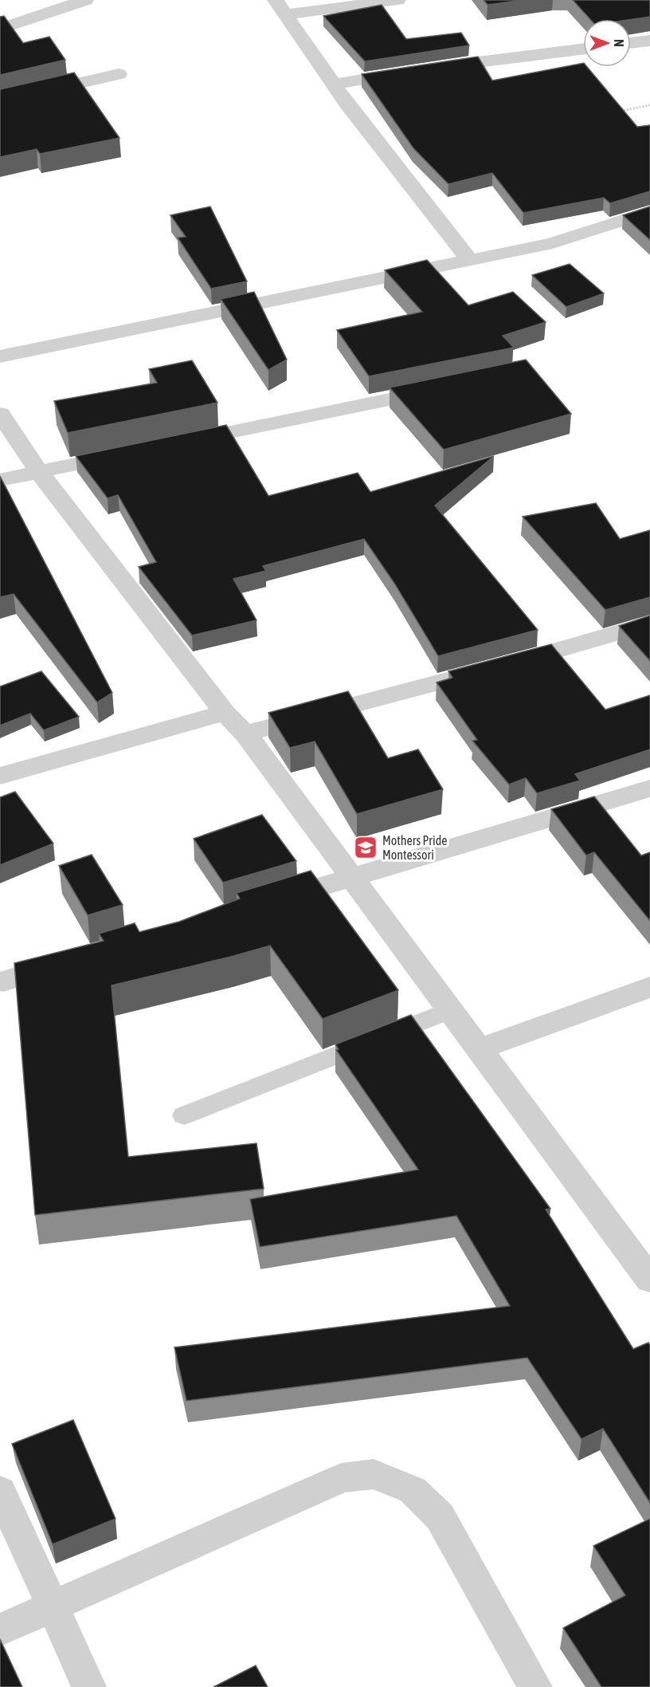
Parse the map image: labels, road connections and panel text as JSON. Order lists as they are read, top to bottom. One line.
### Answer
{"places":{"school or university":["Mothers Pride Montessori"]},"north":"right"}
